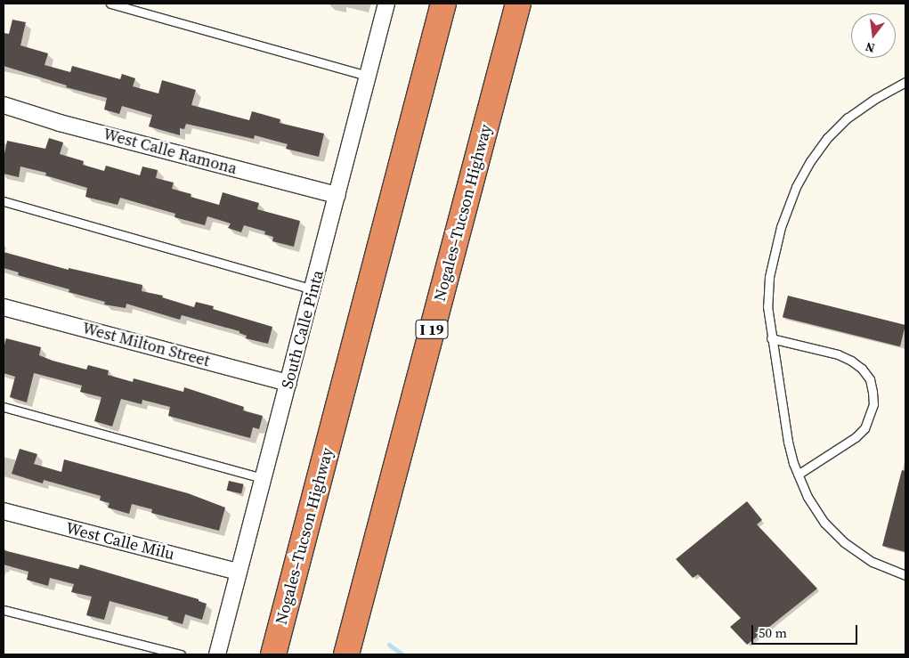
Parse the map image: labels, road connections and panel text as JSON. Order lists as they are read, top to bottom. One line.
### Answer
{"streets":{"highway":["Nogales–Tucson Highway","I 19"],"street":["West Calle Ramona","South Calle Pinta","West Milton Street","West Calle Milu"]},"crossings":[["West Calle Ramona","South Calle Pinta"],["South Calle Pinta","West Milton Street"],["South Calle Pinta","West Calle Milu"]],"scale_bar":"50 m","north":"bottom"}
